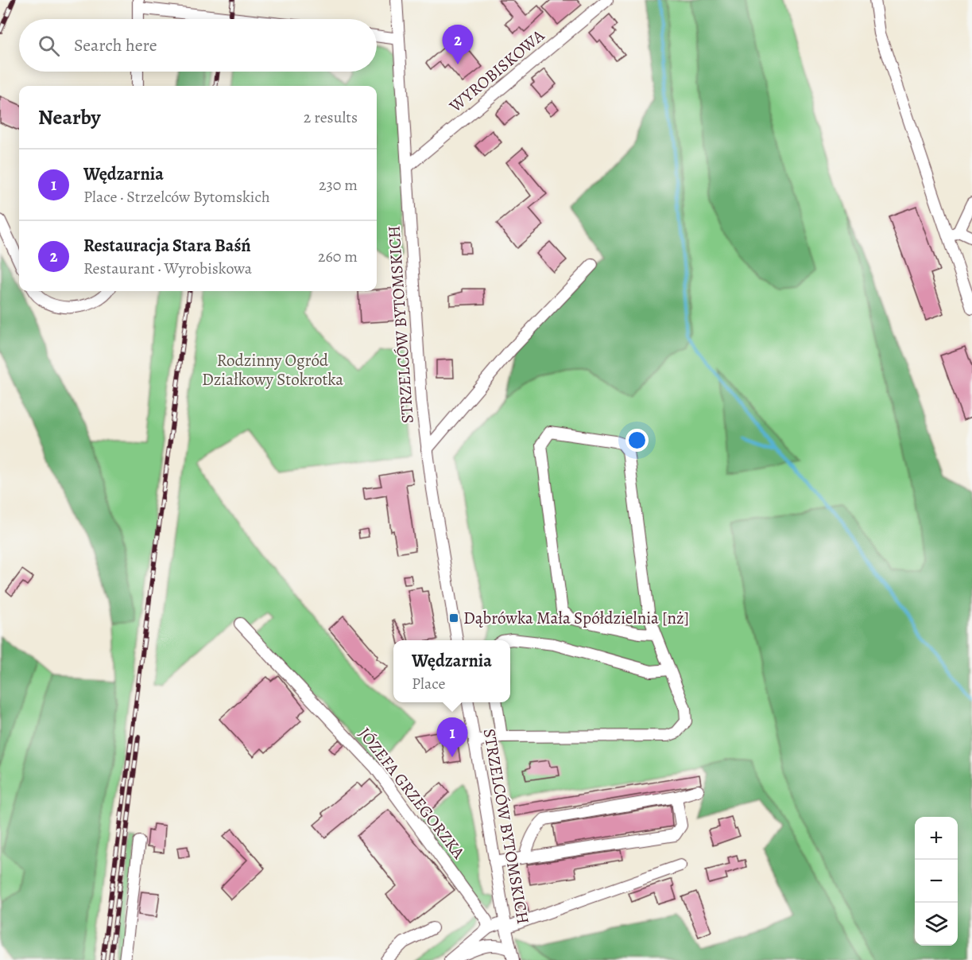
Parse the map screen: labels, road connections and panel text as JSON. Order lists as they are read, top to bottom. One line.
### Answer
{"streets":{"street":["WYROBISKOWA","STRZELCÓW BYTOMSKICH","JÓZEFA GRZEGORZKA"]},"crossings":[["WYROBISKOWA","STRZELCÓW BYTOMSKICH"]],"parks":["Rodzinny Ogród Działkowy Stokrotka"],"places":{"transit":["Dąbrówka Mała Spółdzielnia [nż]"]},"page":{"search":"Search here","pins":["2","1"],"heading":["Nearby","2 results"],"list":[{"mark":"1","name":"Wędzarnia","note":"Place · Strzelców Bytomskich","value":"230 m"},{"mark":"2","name":"Restauracja Stara Baśń","note":"Restaurant · Wyrobiskowa","value":"260 m"}],"popup":["Wędzarnia","Place"],"map_buttons":["+","−"]}}
